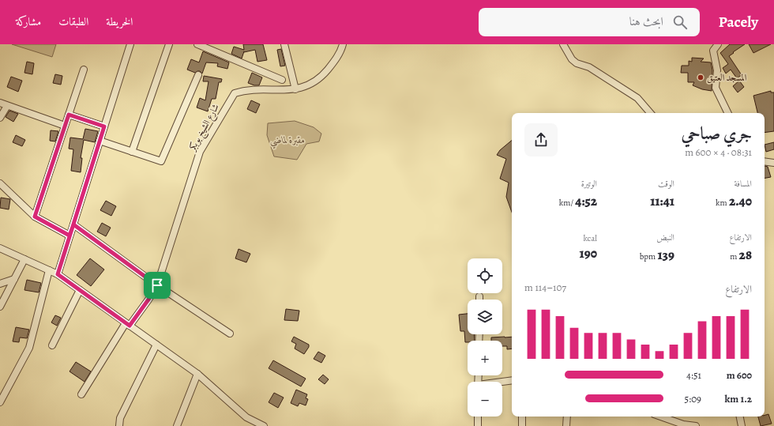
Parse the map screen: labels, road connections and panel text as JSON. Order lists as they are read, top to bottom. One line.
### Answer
{"streets":{"street":["شارع الشيخ بوبكر"]},"parks":["مقبرة لماضي"],"places":["المسجد العتيق"],"page":{"header":"Pacely","search":"ابحث هنا","nav":["الخريطة","الطبقات","مشاركة"],"heading":["جري صباحي","08:31 · 4 × 600 m"],"stats":[["المسافة","2.40 km"],["الوقت","11:41"],["الوتيرة","4:52 /km"],["الارتفاع","28 m"],["النبض","139 bpm"],["kcal","190"]],"map_buttons":["+","−"],"chart":["الارتفاع","107–114 m"],"list":[{"name":"600 m","note":"4:51"},{"name":"1.2 km","note":"5:09"}]}}
